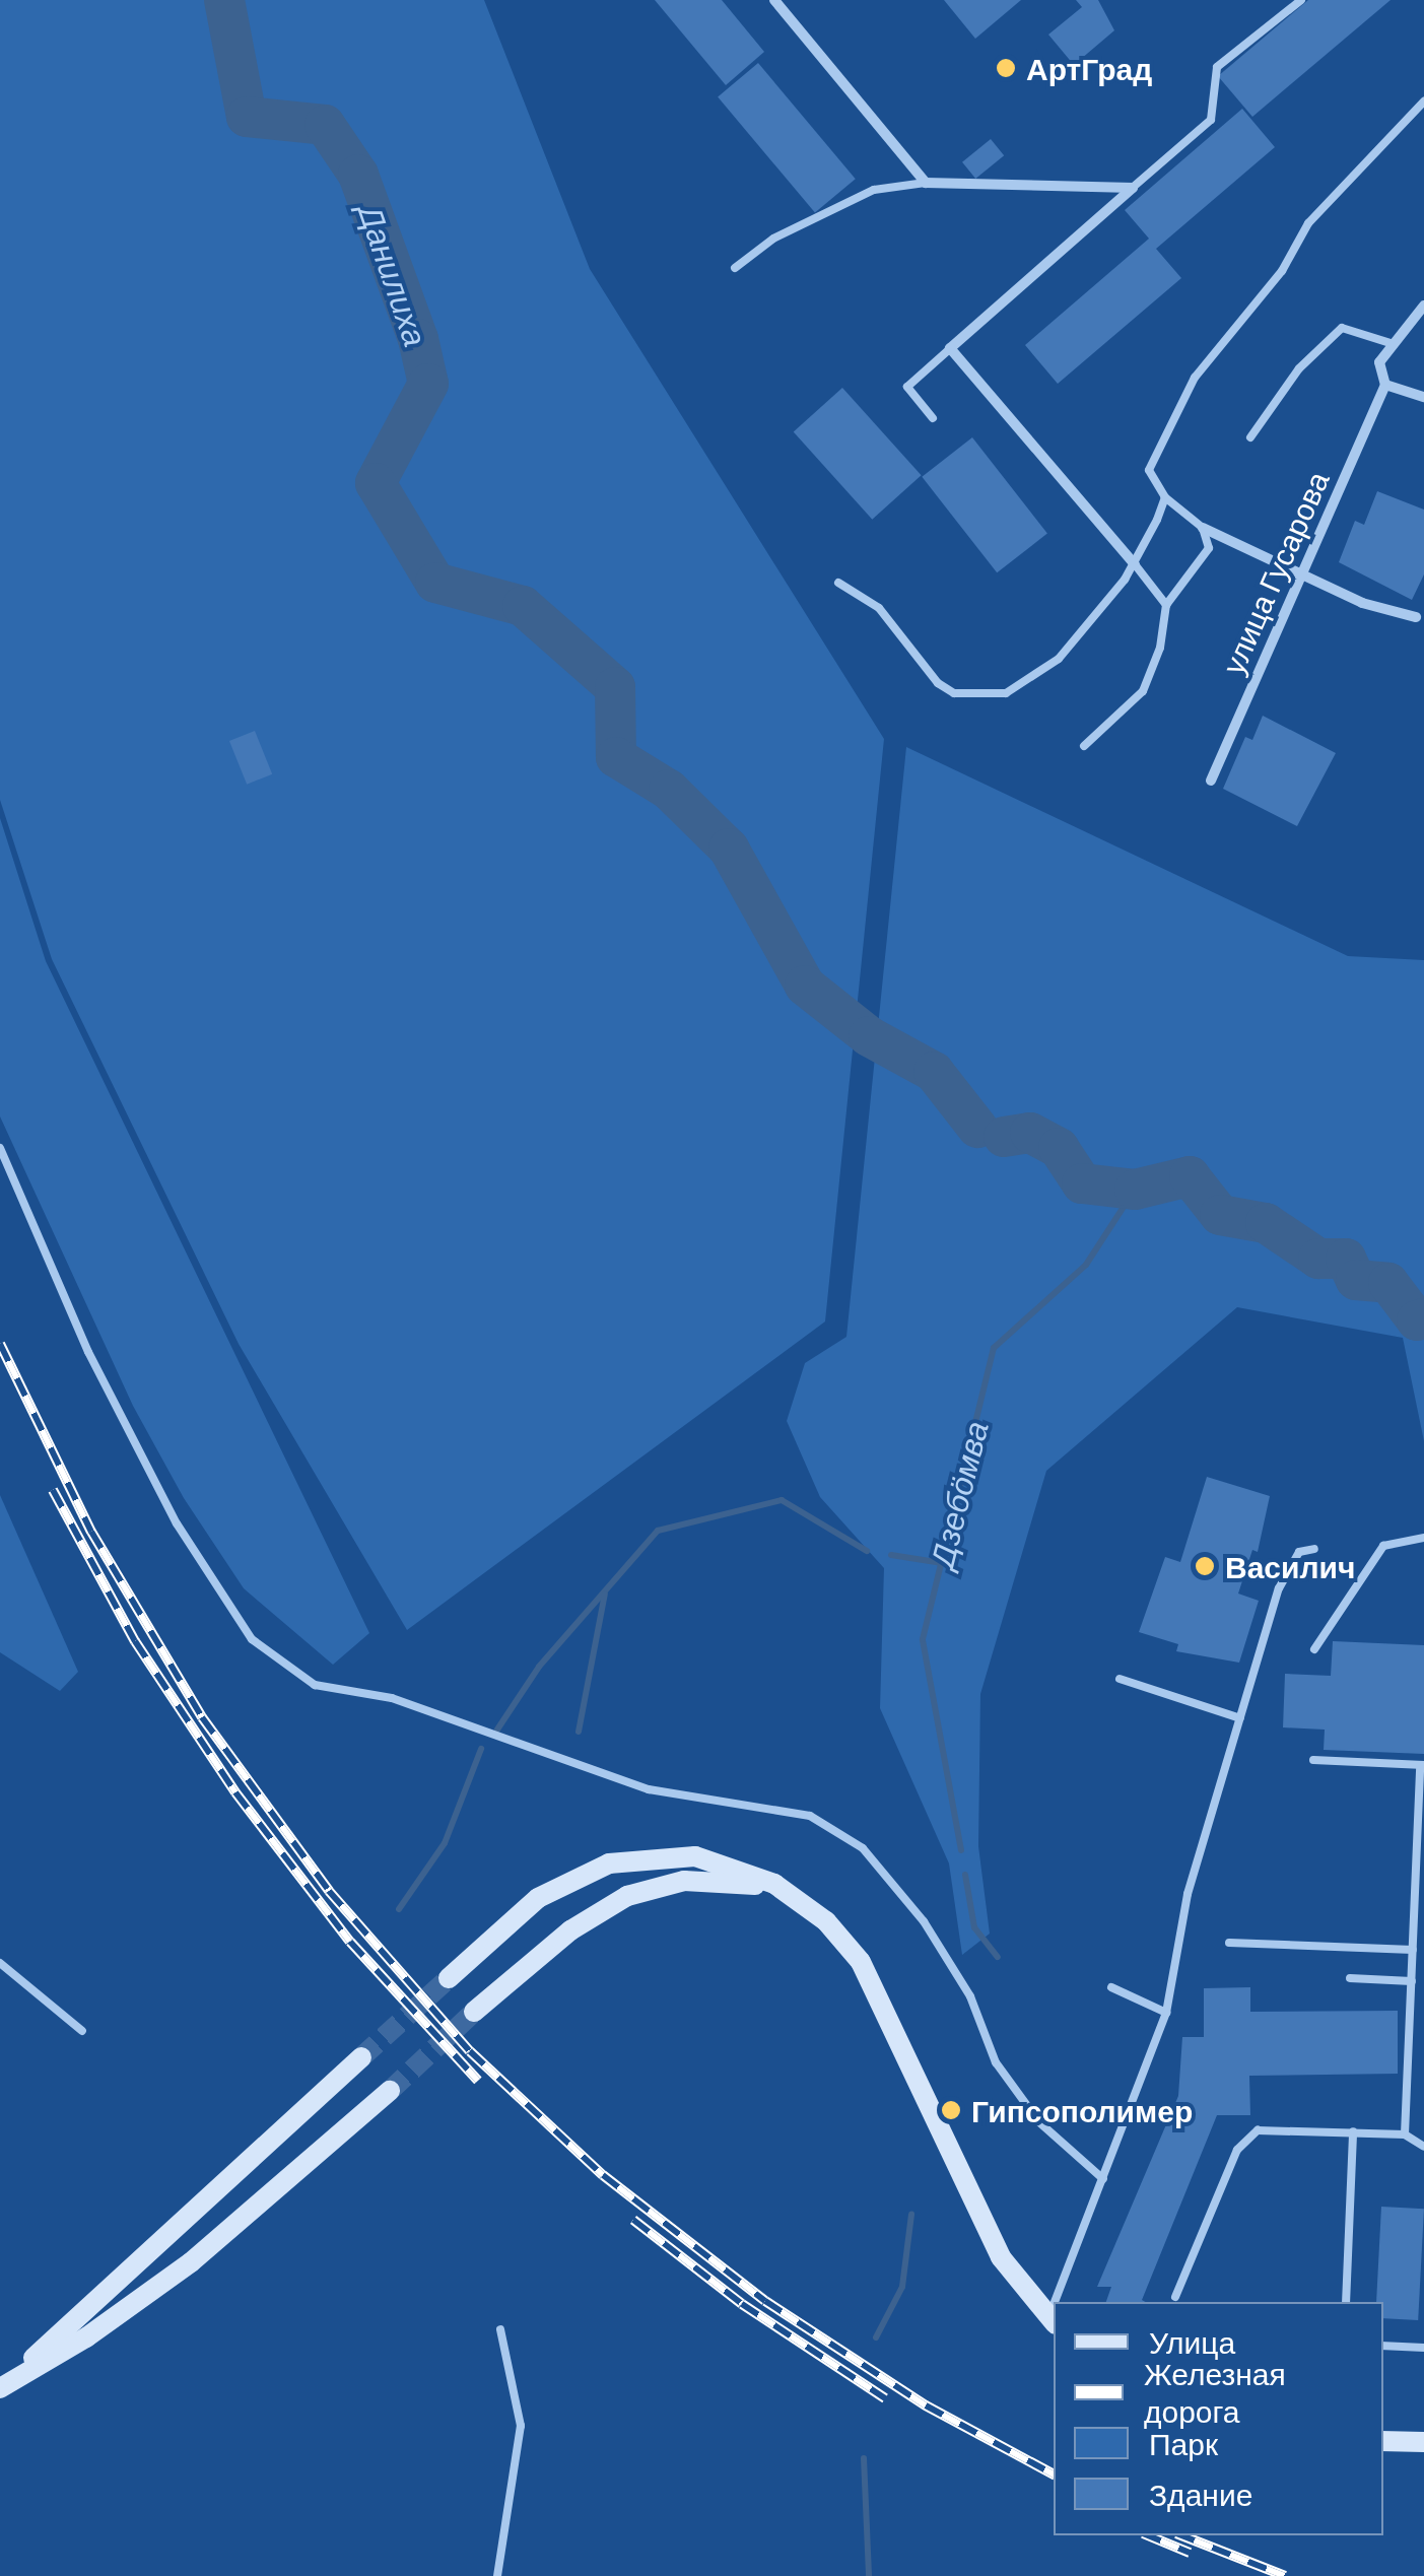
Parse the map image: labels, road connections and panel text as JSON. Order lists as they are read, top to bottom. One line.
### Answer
{"streets":{"street":["улица Гусарова"]},"water":["Данилиха","Дзебӧмва"],"places":["АртГрад","Василич","Гипсополимер"],"legend":["Улица","Железная дорога","Парк","Здание"]}
